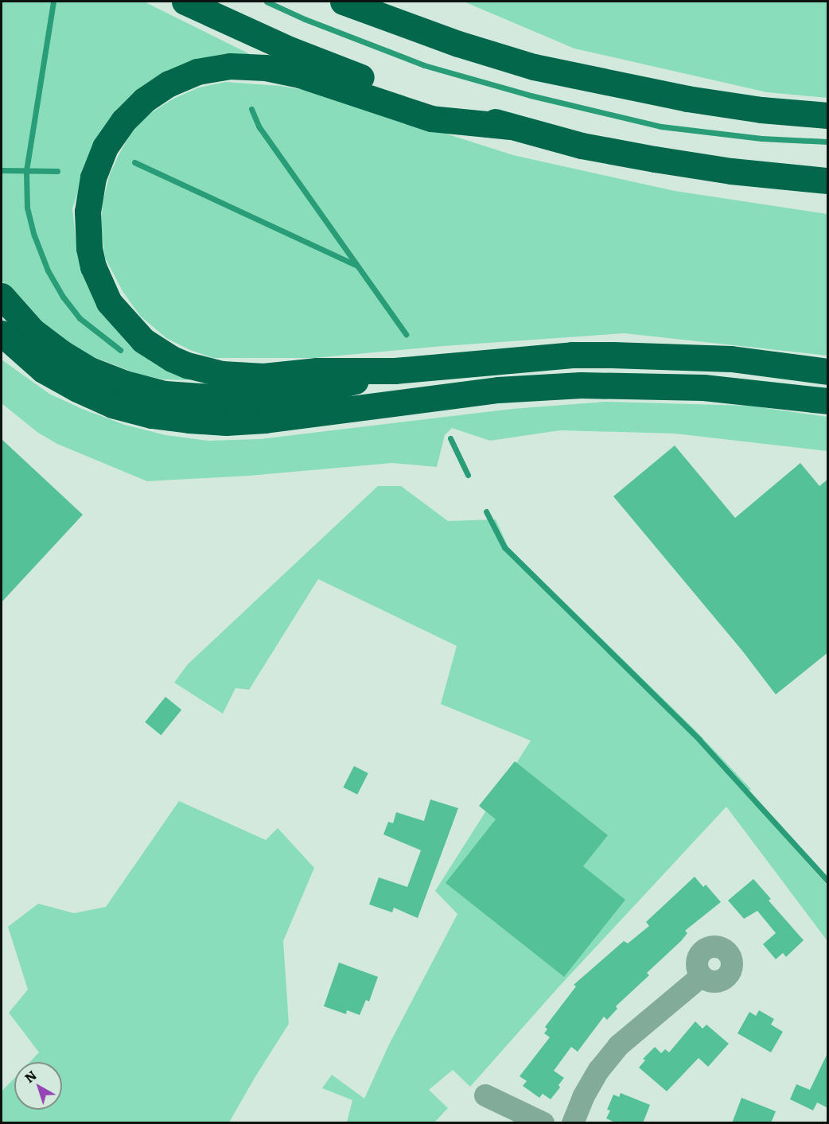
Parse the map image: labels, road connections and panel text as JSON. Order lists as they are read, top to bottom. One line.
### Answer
{"north":"top left"}
